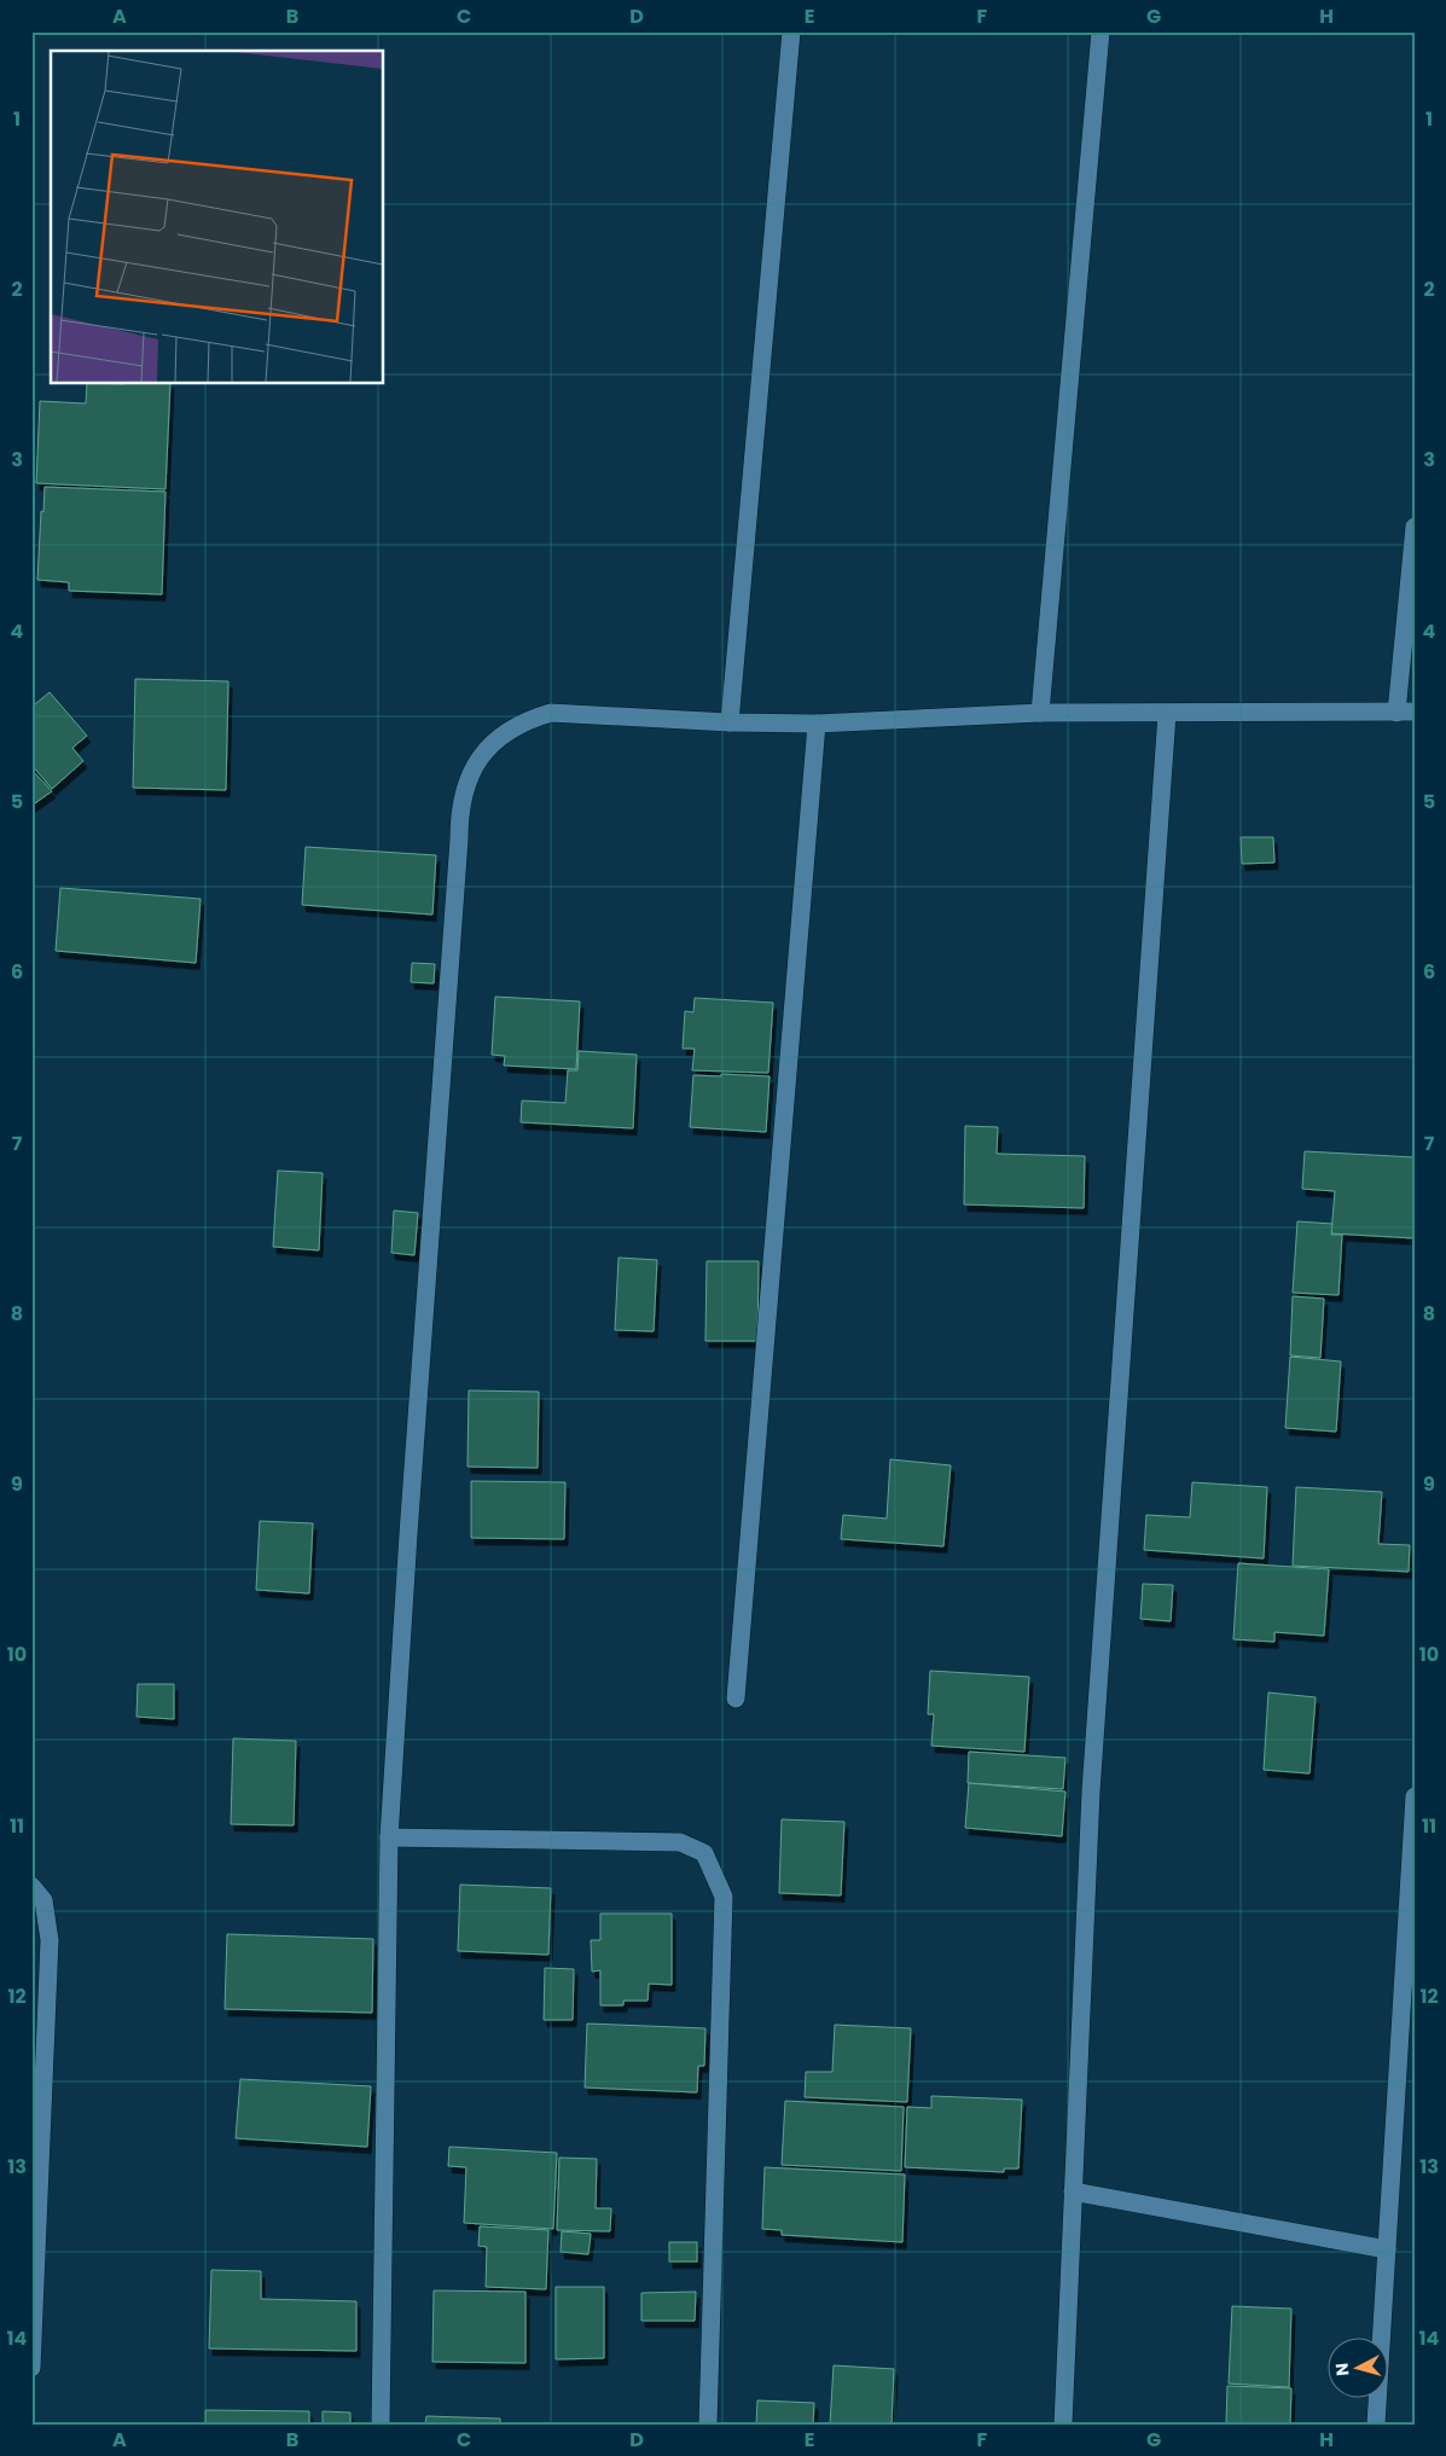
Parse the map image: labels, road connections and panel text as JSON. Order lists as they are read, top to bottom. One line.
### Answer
{"north":"left","grid":{"columns":["A","B","C","D","E","F","G","H"],"rows":["1","2","3","4","5","6","7","8","9","10","11","12","13","14"]}}
